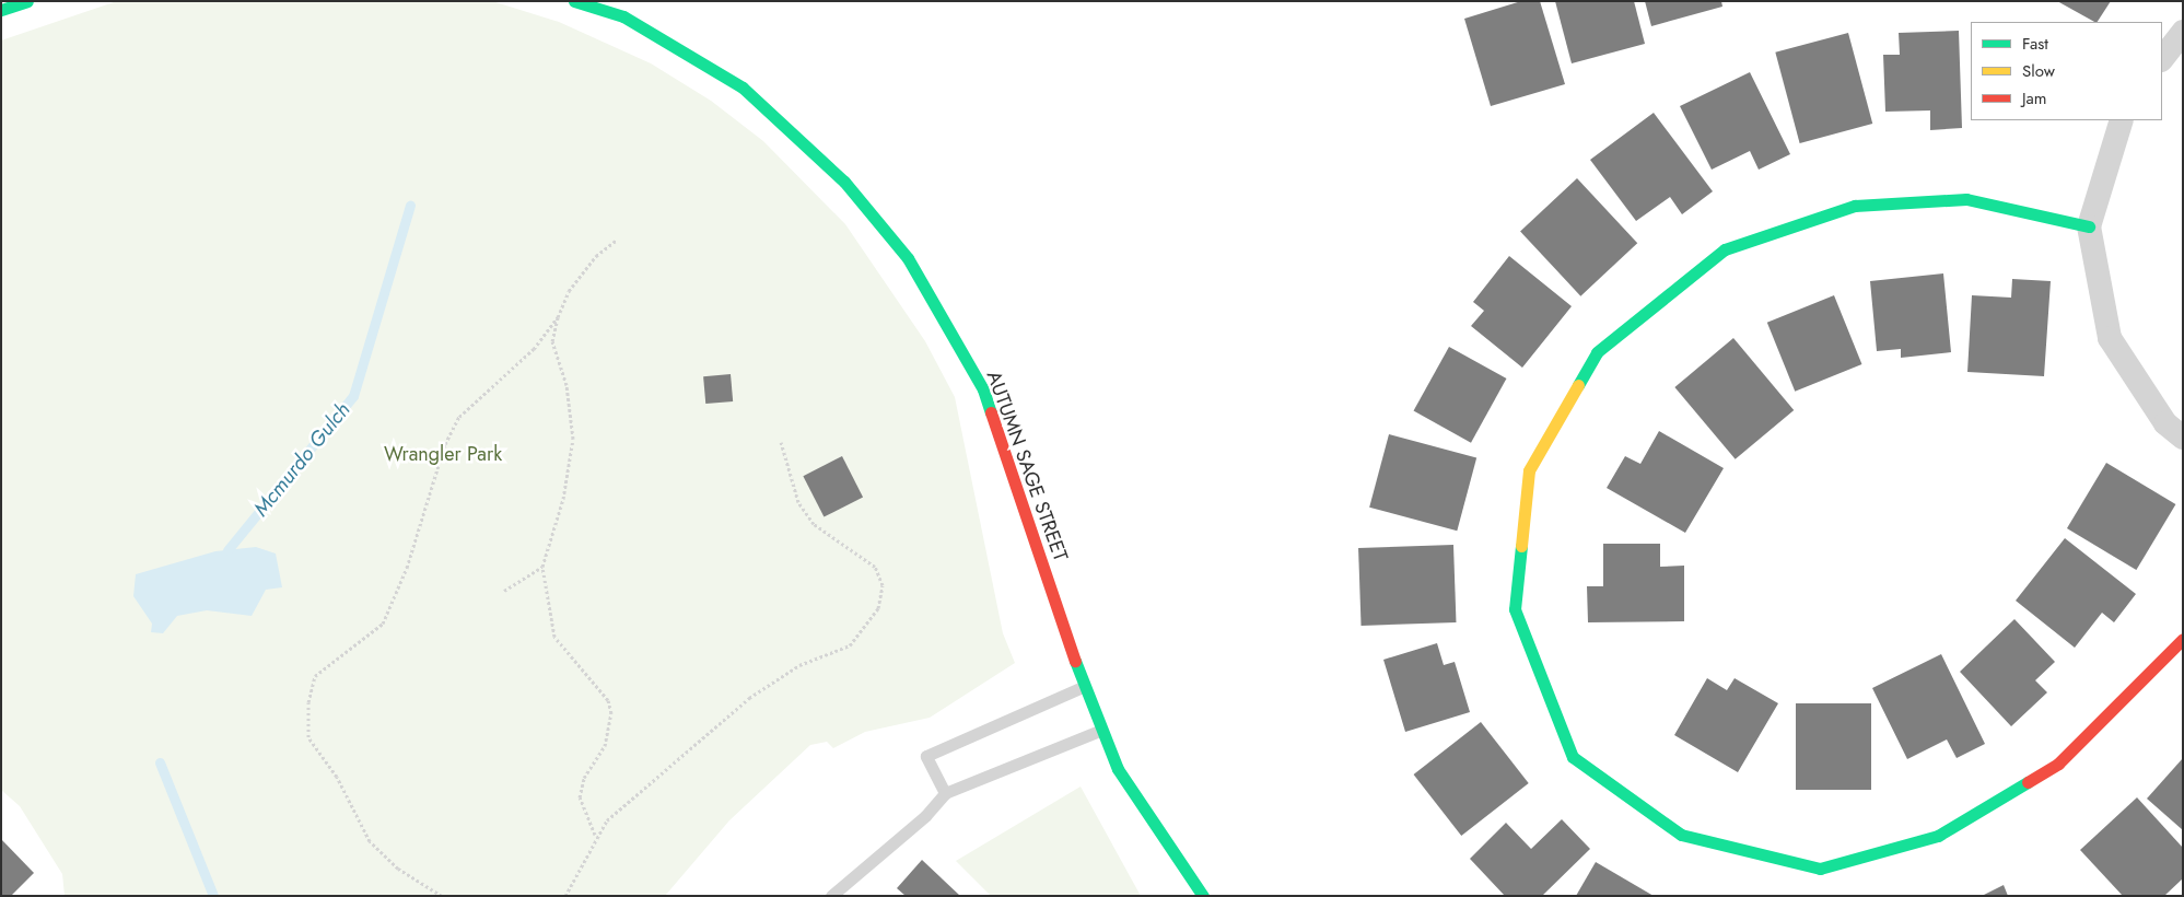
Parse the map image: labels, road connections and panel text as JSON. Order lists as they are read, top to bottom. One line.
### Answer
{"streets":{"street":["AUTUMN SAGE STREET"]},"water":["Mcmurdo Gulch"],"parks":["Wrangler Park"],"legend":["Fast","Slow","Jam"]}
